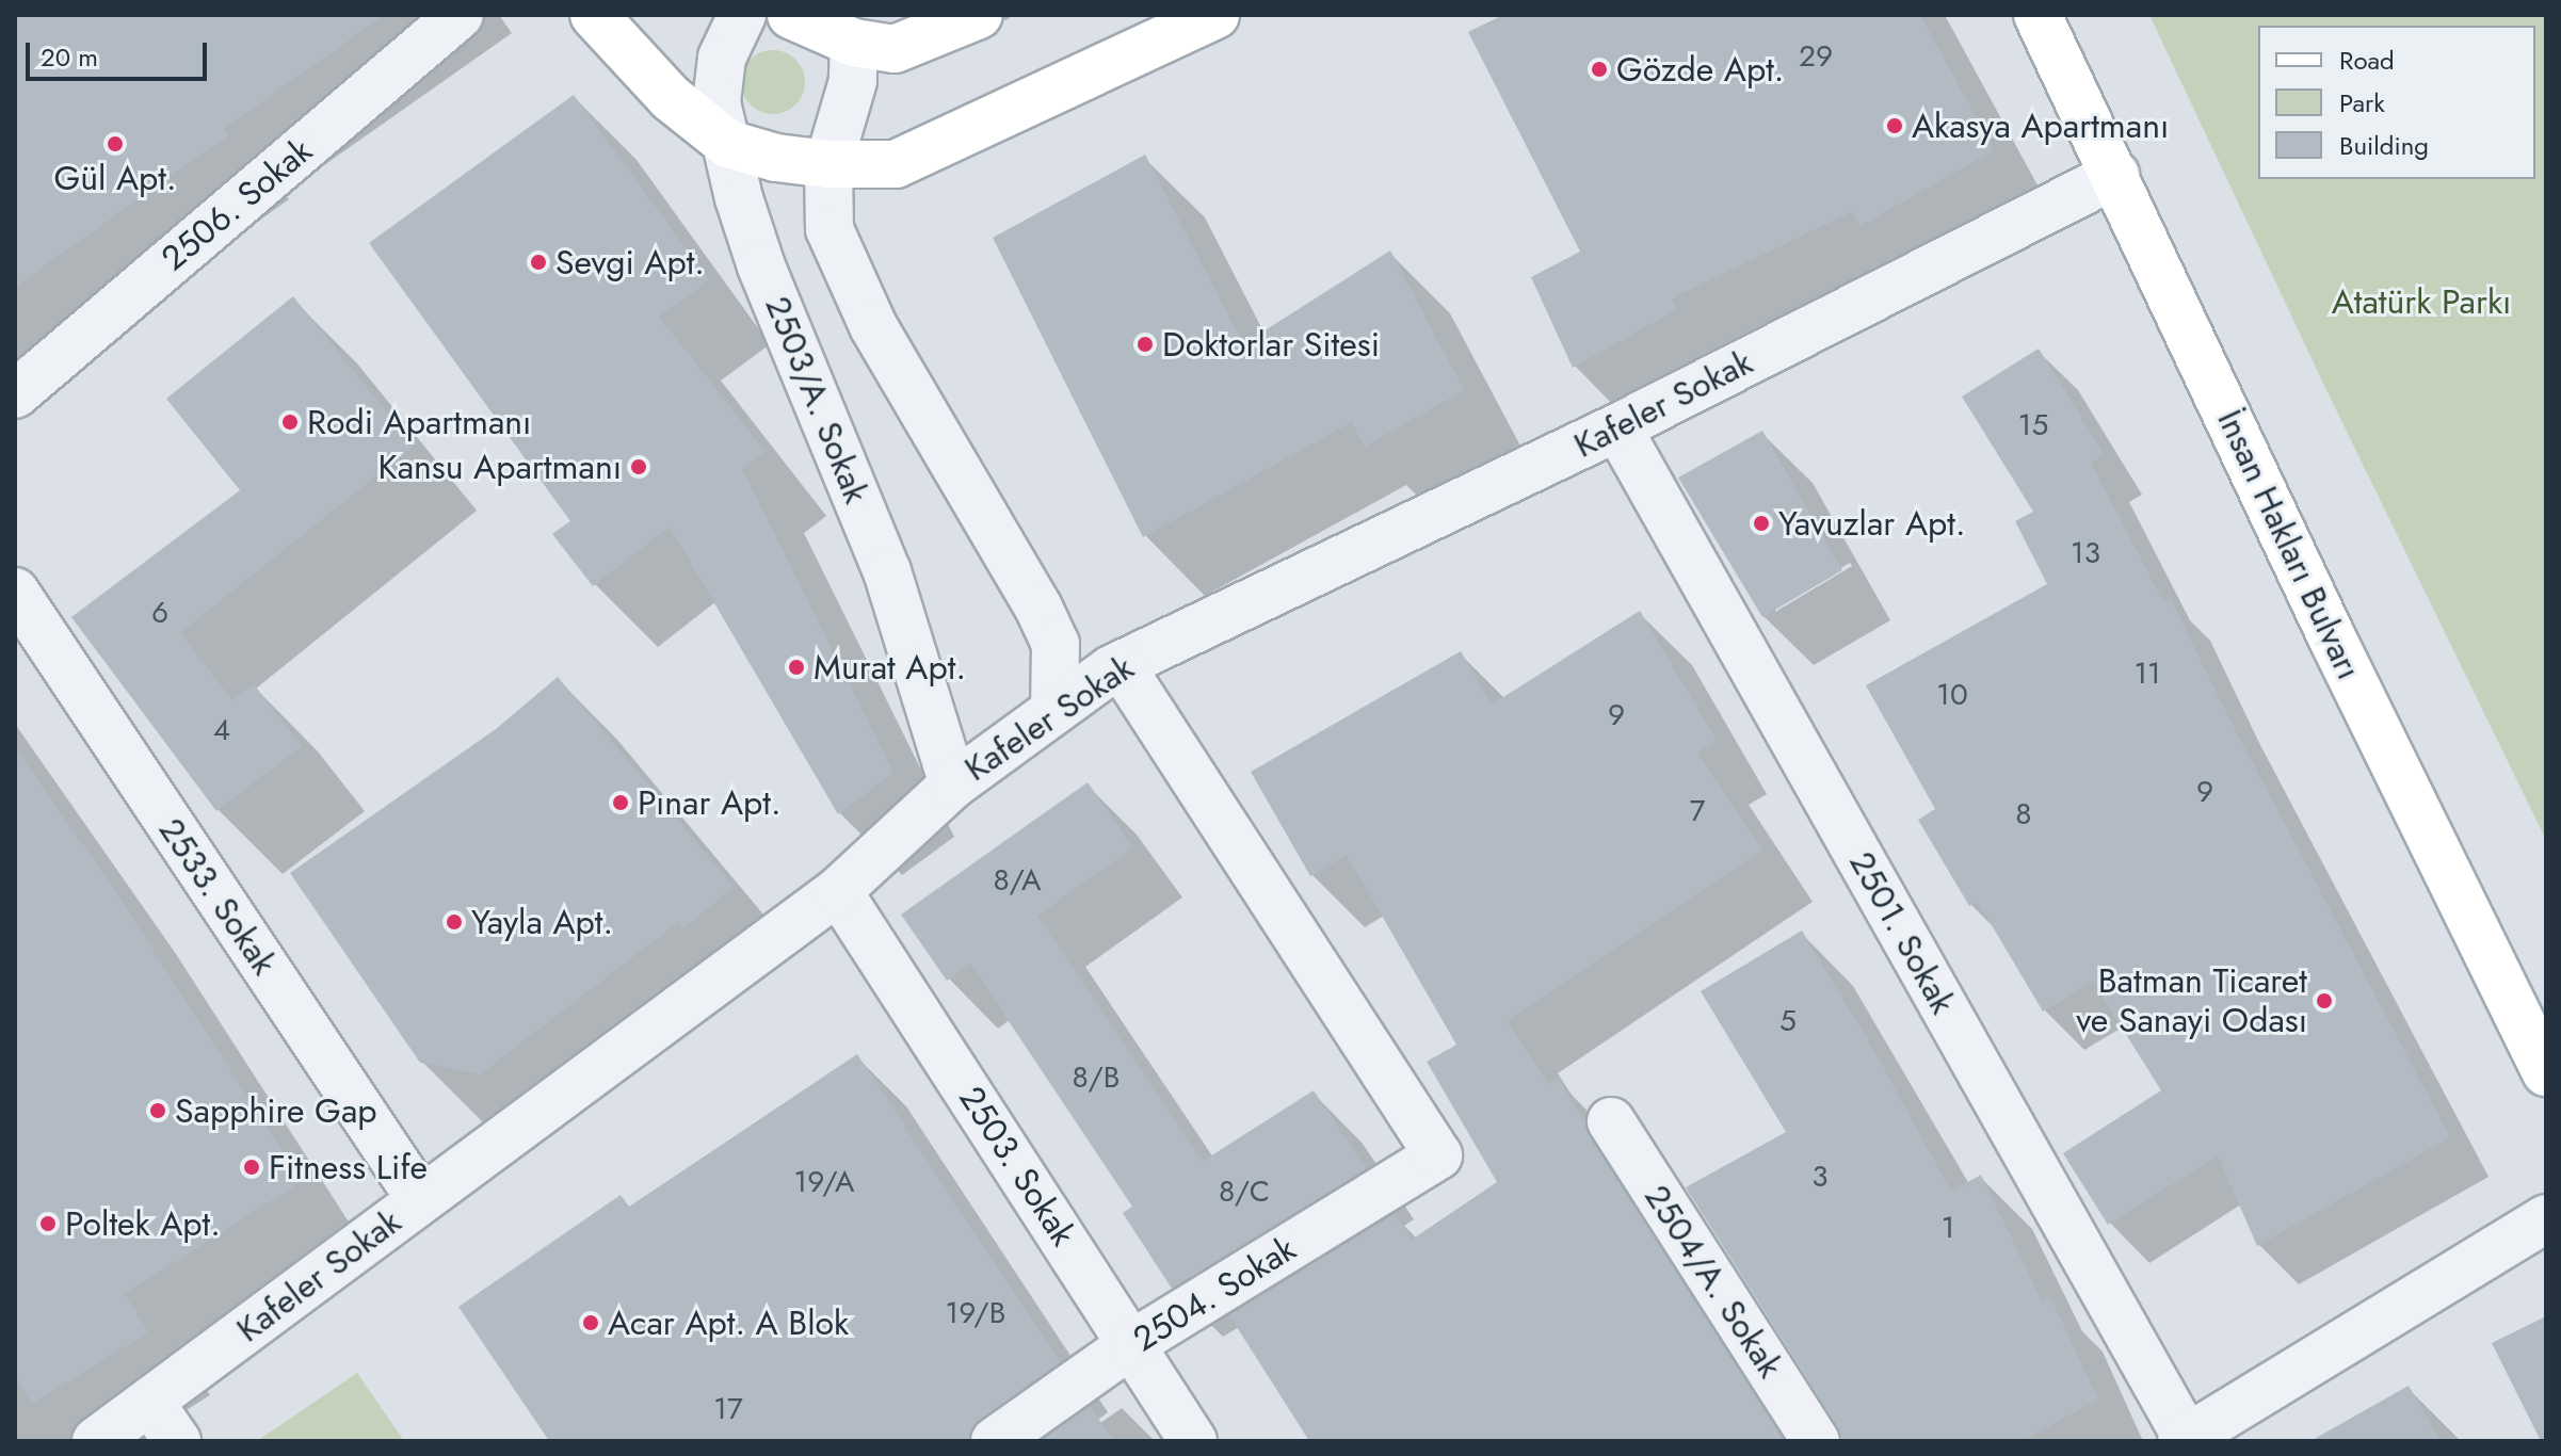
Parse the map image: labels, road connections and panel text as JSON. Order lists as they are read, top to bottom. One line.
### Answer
{"streets":{"main road":["İnsan Hakları Bulvarı"],"street":["2506. Sokak","2503/A. Sokak","Kafeler Sokak","2533. Sokak","2501. Sokak","2503. Sokak","2504/A. Sokak","2504. Sokak"]},"crossings":[["2503/A. Sokak","Kafeler Sokak"],["Kafeler Sokak","İnsan Hakları Bulvarı"],["Kafeler Sokak","2533. Sokak"],["Kafeler Sokak","2501. Sokak"],["Kafeler Sokak","2503. Sokak"],["Kafeler Sokak","2504. Sokak"],["2503. Sokak","2504. Sokak"]],"parks":["Atatürk Parkı"],"places":["Gözde Apt.","Akasya Apartmanı","Gül Apt.","Sevgi Apt.","Doktorlar Sitesi","Rodi Apartmanı","Kansu Apartmanı","Yavuzlar Apt.","Murat Apt.","Pınar Apt.","Yayla Apt.","Batman Ticaret ve Sanayi Odası","Sapphire Gap","Fitness Life","Poltek Apt.","Acar Apt. A Blok"],"house_numbers":["29","15","13","6","11","10","9","4","9","7","8","8/A","5","8/B","3","19/A","8/C","1","19/B","17"],"legend":["Road","Park","Building"],"scale_bar":"20 m"}
